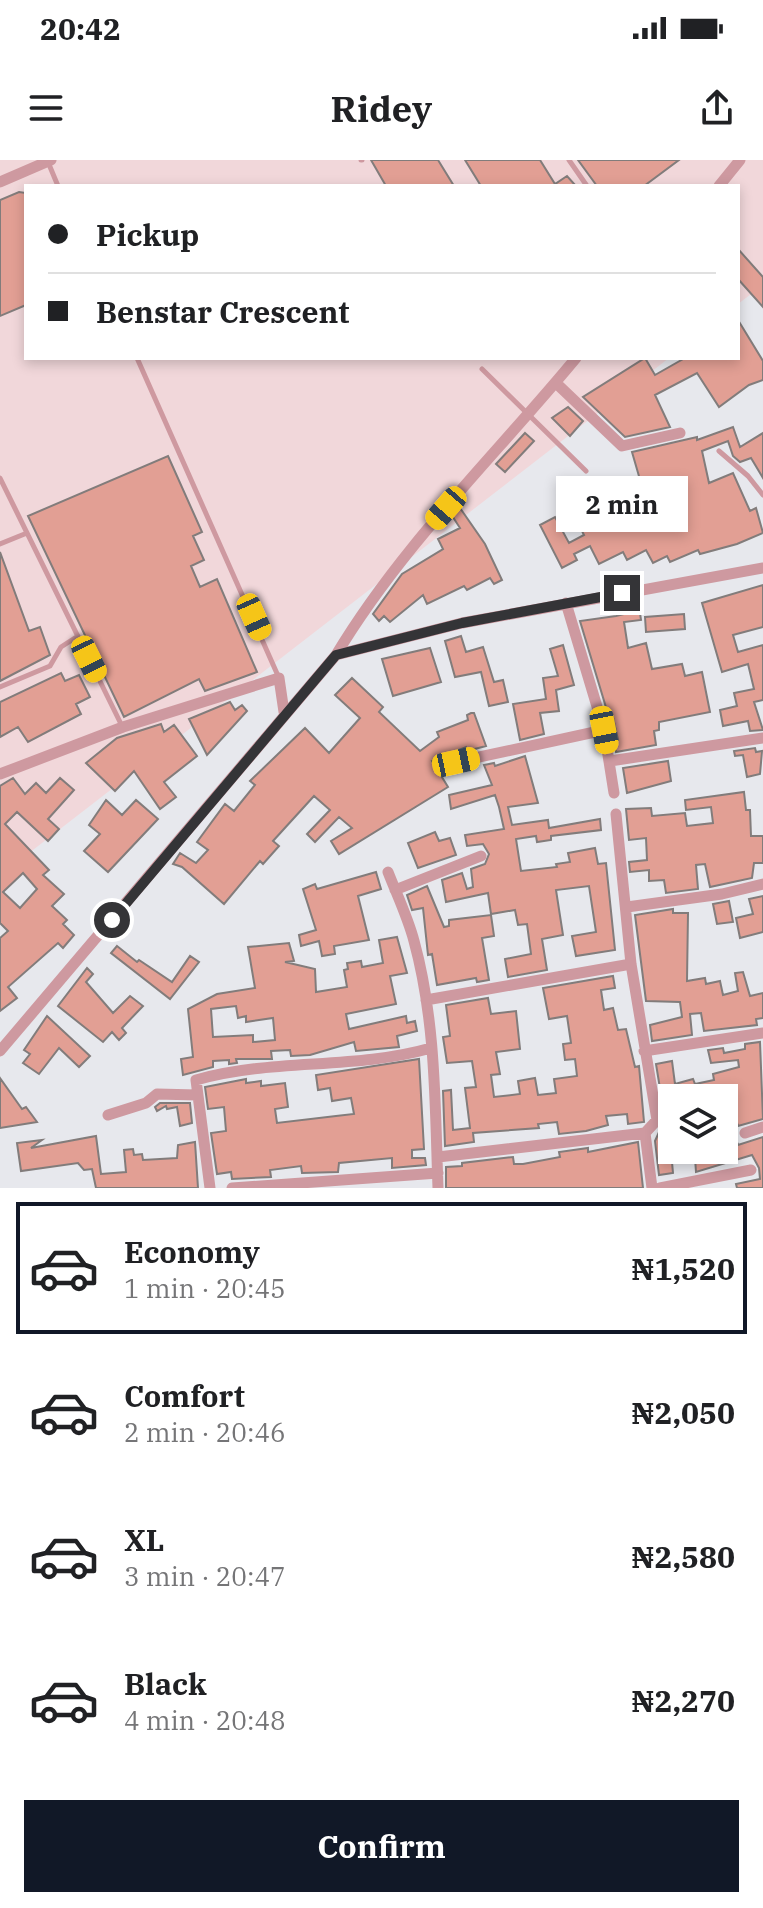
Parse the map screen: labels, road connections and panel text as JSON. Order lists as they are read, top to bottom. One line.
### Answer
{"page":{"status":"20:42","header":"Ridey","banner":["Pickup","Benstar Crescent"],"bubble":"2 min","list":[{"name":"Economy","note":"1 min · 20:45","value":"₦1,520"},{"name":"Comfort","note":"2 min · 20:46","value":"₦2,050"},{"name":"XL","note":"3 min · 20:47","value":"₦2,580"},{"name":"Black","note":"4 min · 20:48","value":"₦2,270"}],"buttons":"Confirm"}}
